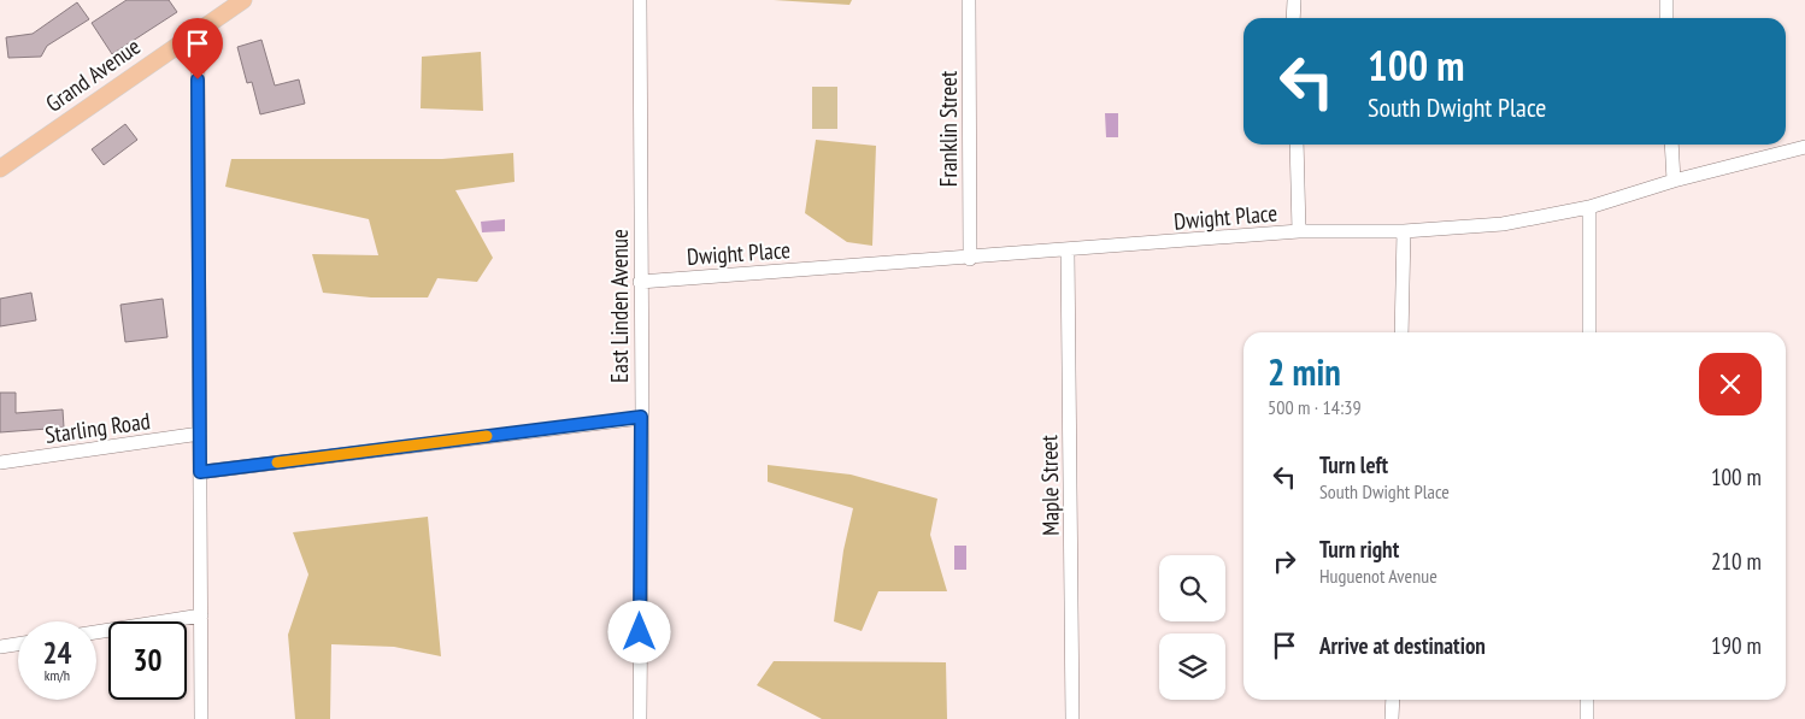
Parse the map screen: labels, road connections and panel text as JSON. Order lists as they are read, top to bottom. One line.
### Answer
{"streets":{"main road":["Grand Avenue"],"street":["Franklin Street","Dwight Place","East Linden Avenue","Starling Road","Maple Street"]},"crossings":[["Franklin Street","Dwight Place"],["Dwight Place","East Linden Avenue"],["Dwight Place","Maple Street"]],"page":{"turn":["100 m","South Dwight Place"],"heading":["2 min","500 m · 14:39"],"list":[{"name":"Turn left","note":"South Dwight Place","value":"100 m"},{"name":"Turn right","note":"Huguenot Avenue","value":"210 m"},{"name":"Arrive at destination","value":"190 m"}],"speed":"24 km/h","limit":"30"}}
